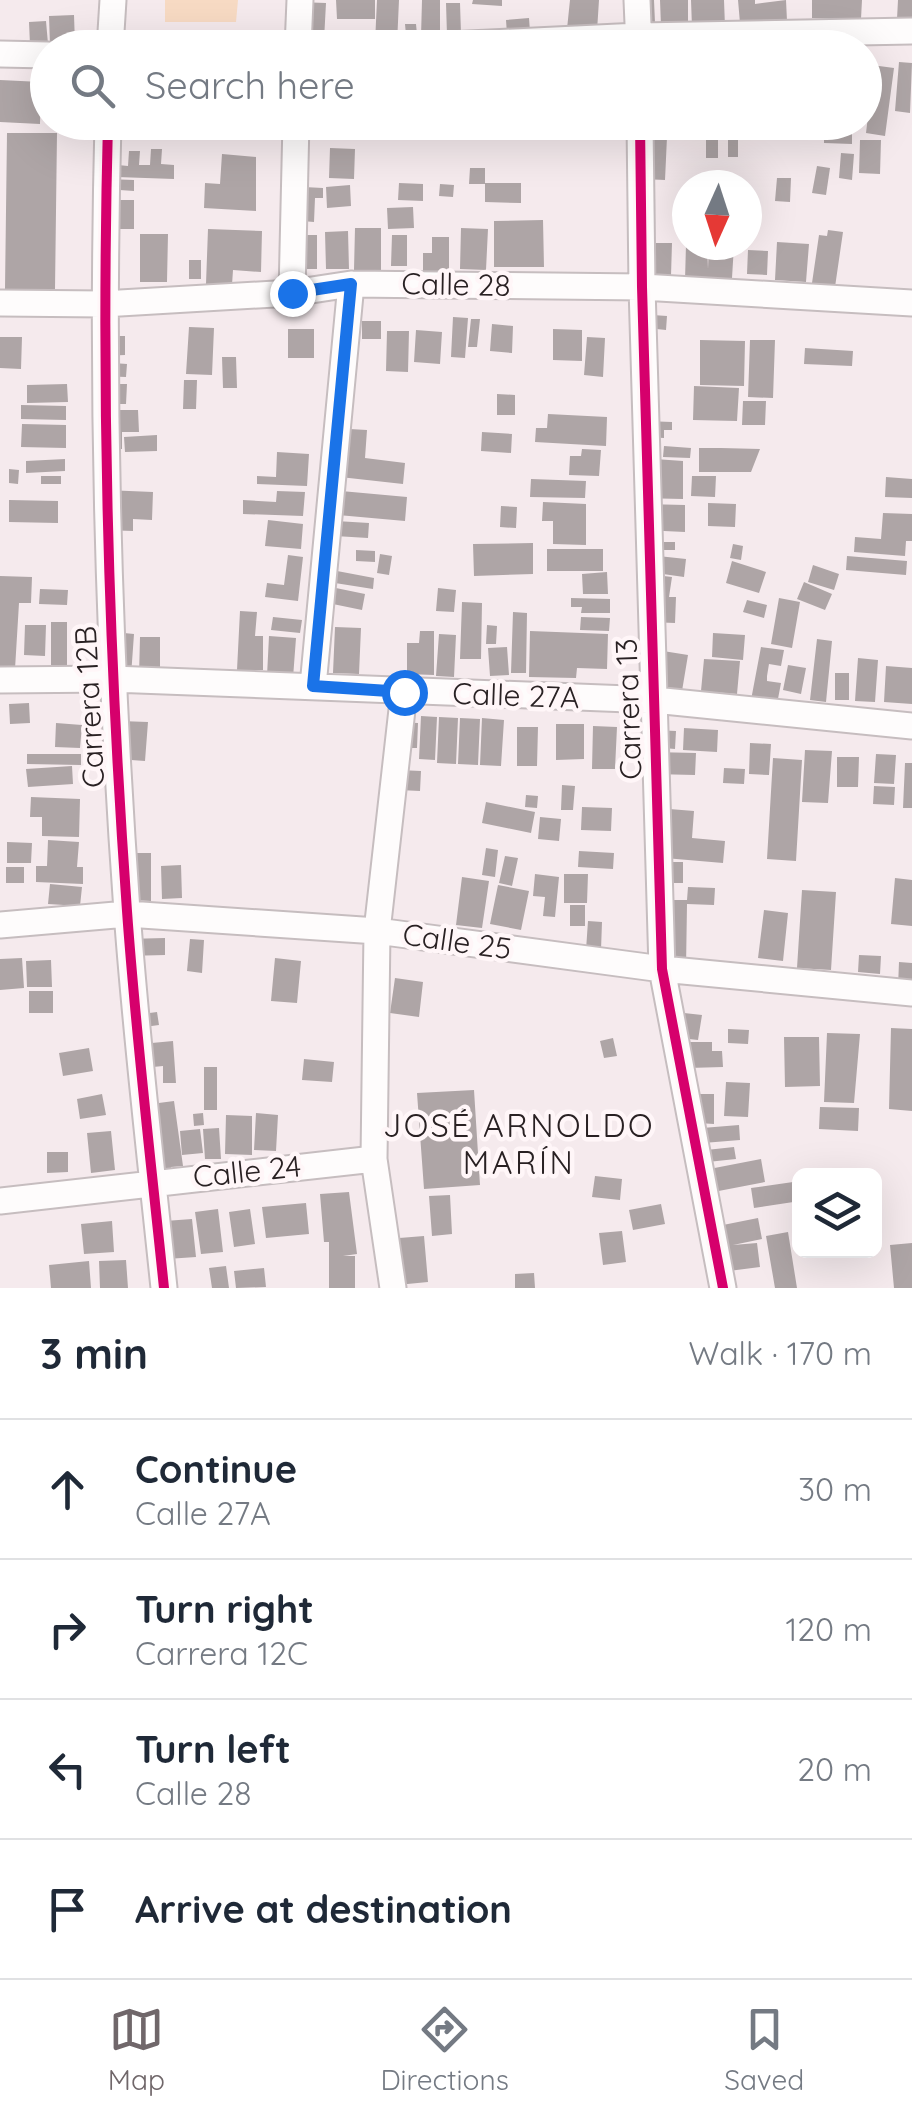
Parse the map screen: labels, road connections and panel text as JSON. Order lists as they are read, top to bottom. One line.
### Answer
{"streets":{"street":["Calle 28","Calle 27A","Carrera 12B","Carrera 13","Calle 25","Calle 24"]},"crossings":[["Calle 28","Carrera 12B"],["Calle 28","Carrera 13"],["Calle 27A","Carrera 12B"],["Calle 27A","Carrera 13"],["Carrera 12B","Calle 25"],["Carrera 12B","Calle 24"],["Carrera 13","Calle 25"]],"districts":["JOSÉ ARNOLDO MARÍN"],"north":"bottom","page":{"search":"Search here","heading":["3 min","Walk · 170 m"],"list":[["Continue","Calle 27A","30 m"],["Turn right","Carrera 12C","120 m"],["Turn left","Calle 28","20 m"],"Arrive at destination"],"nav":["Map","Directions","Saved"]}}
